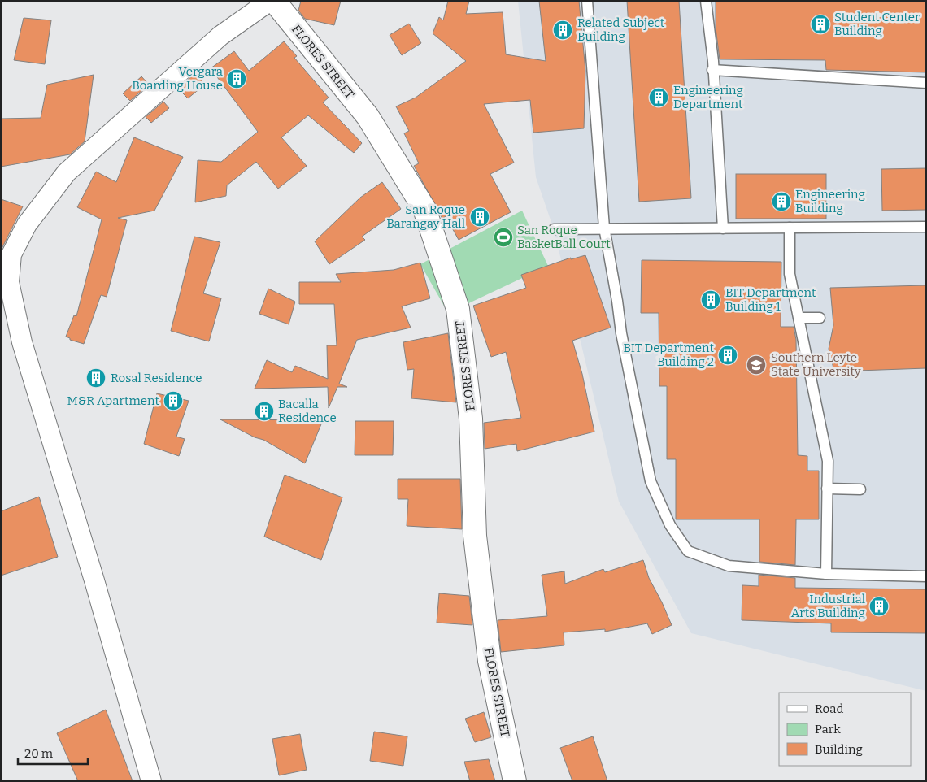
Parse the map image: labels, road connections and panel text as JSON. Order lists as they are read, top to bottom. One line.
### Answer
{"streets":{"street":["FLORES STREET"]},"places":{"building":["Student Center Building","Related Subject Building","Vergara Boarding House","Engineering Department","Engineering Building","San Roque Barangay Hall","BIT Department Building 1","BIT Department Building 2","Rosal Residence","M&R Apartment","Bacalla Residence","Industrial Arts Building"],"sports":["San Roque BasketBall Court"],"school or university":["Southern Leyte State University"]},"legend":["Road","Park","Building"],"scale_bar":"20 m"}
